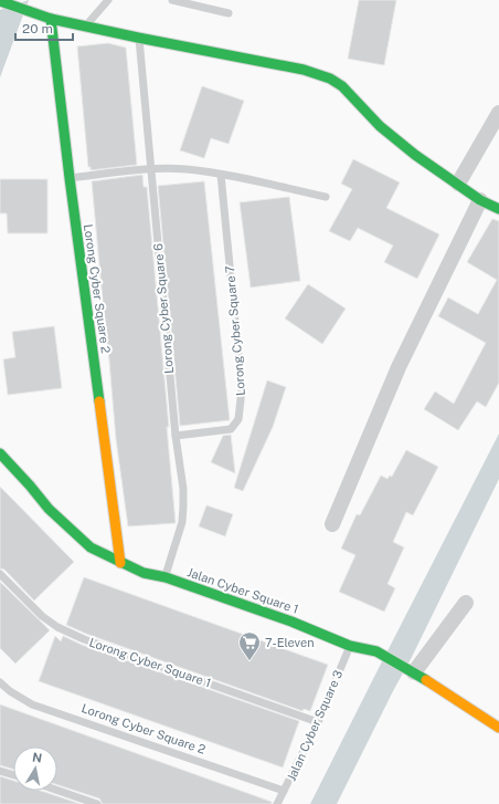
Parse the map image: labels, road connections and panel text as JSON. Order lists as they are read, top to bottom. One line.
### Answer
{"streets":{"street":["Lorong Cyber Square 2","Jalan Cyber Square 1"],"lane":["Lorong Cyber Square 6","Lorong Cyber Square 7","Lorong Cyber Square 1","Jalan Cyber Square 3"]},"crossings":[["Lorong Cyber Square 2","Jalan Cyber Square 1"],["Lorong Cyber Square 2","Jalan Cyber Square 3"],["Lorong Cyber Square 6","Lorong Cyber Square 7"],["Lorong Cyber Square 6","Jalan Cyber Square 1"],["Jalan Cyber Square 1","Jalan Cyber Square 3"],["Lorong Cyber Square 1","Jalan Cyber Square 3"]],"places":{"supermarket":["7-Eleven"]},"scale_bar":"20 m","north":"top"}
